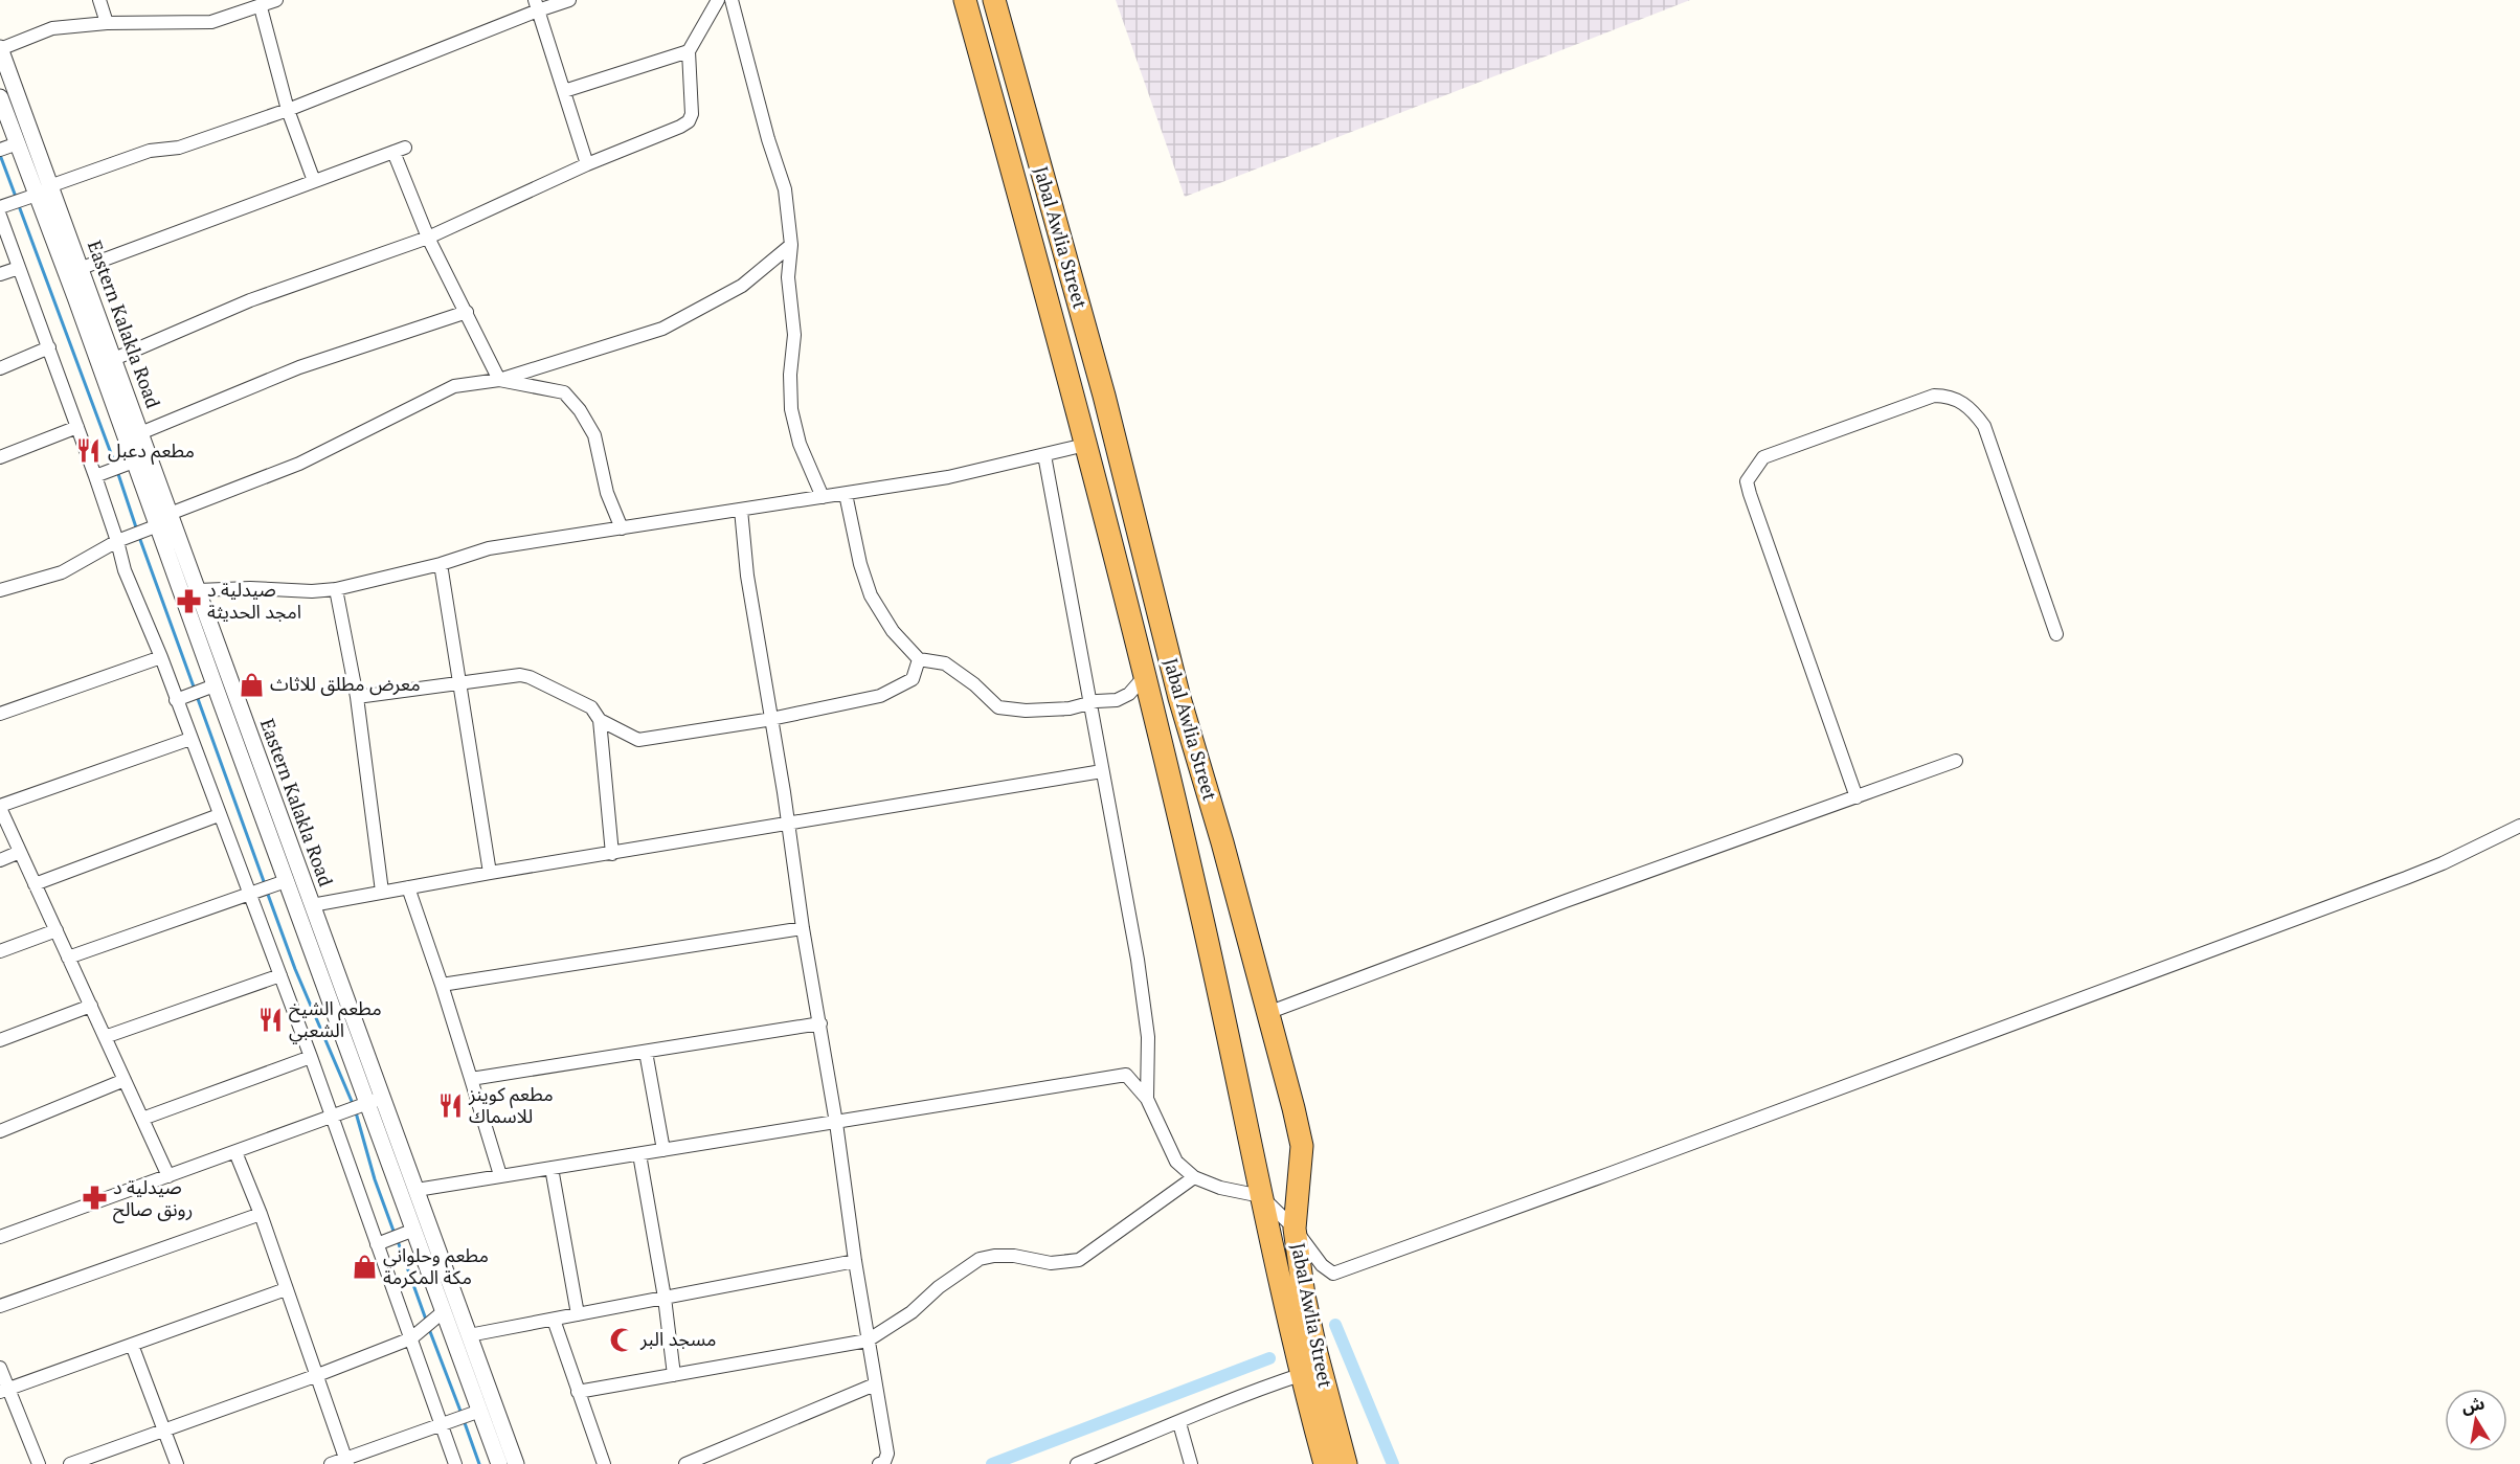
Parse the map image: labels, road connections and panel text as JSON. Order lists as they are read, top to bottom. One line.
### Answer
{"streets":{"highway":["Jabal Awlia Street"],"street":["Eastern Kalakla Road"]},"places":{"restaurant":["مطعم دعبل","مطعم الشيخ الشعبي","مطعم كوينز للاسماك"],"pharmacy":["صيدلية د امجد الحديثة","صيدلية د رونق صالح"],"shop":["معرض مطلق للاثاث","مطعم وحلواني مكة المكرمة"],"mosque":["مسجد البر"]},"north":"top"}
